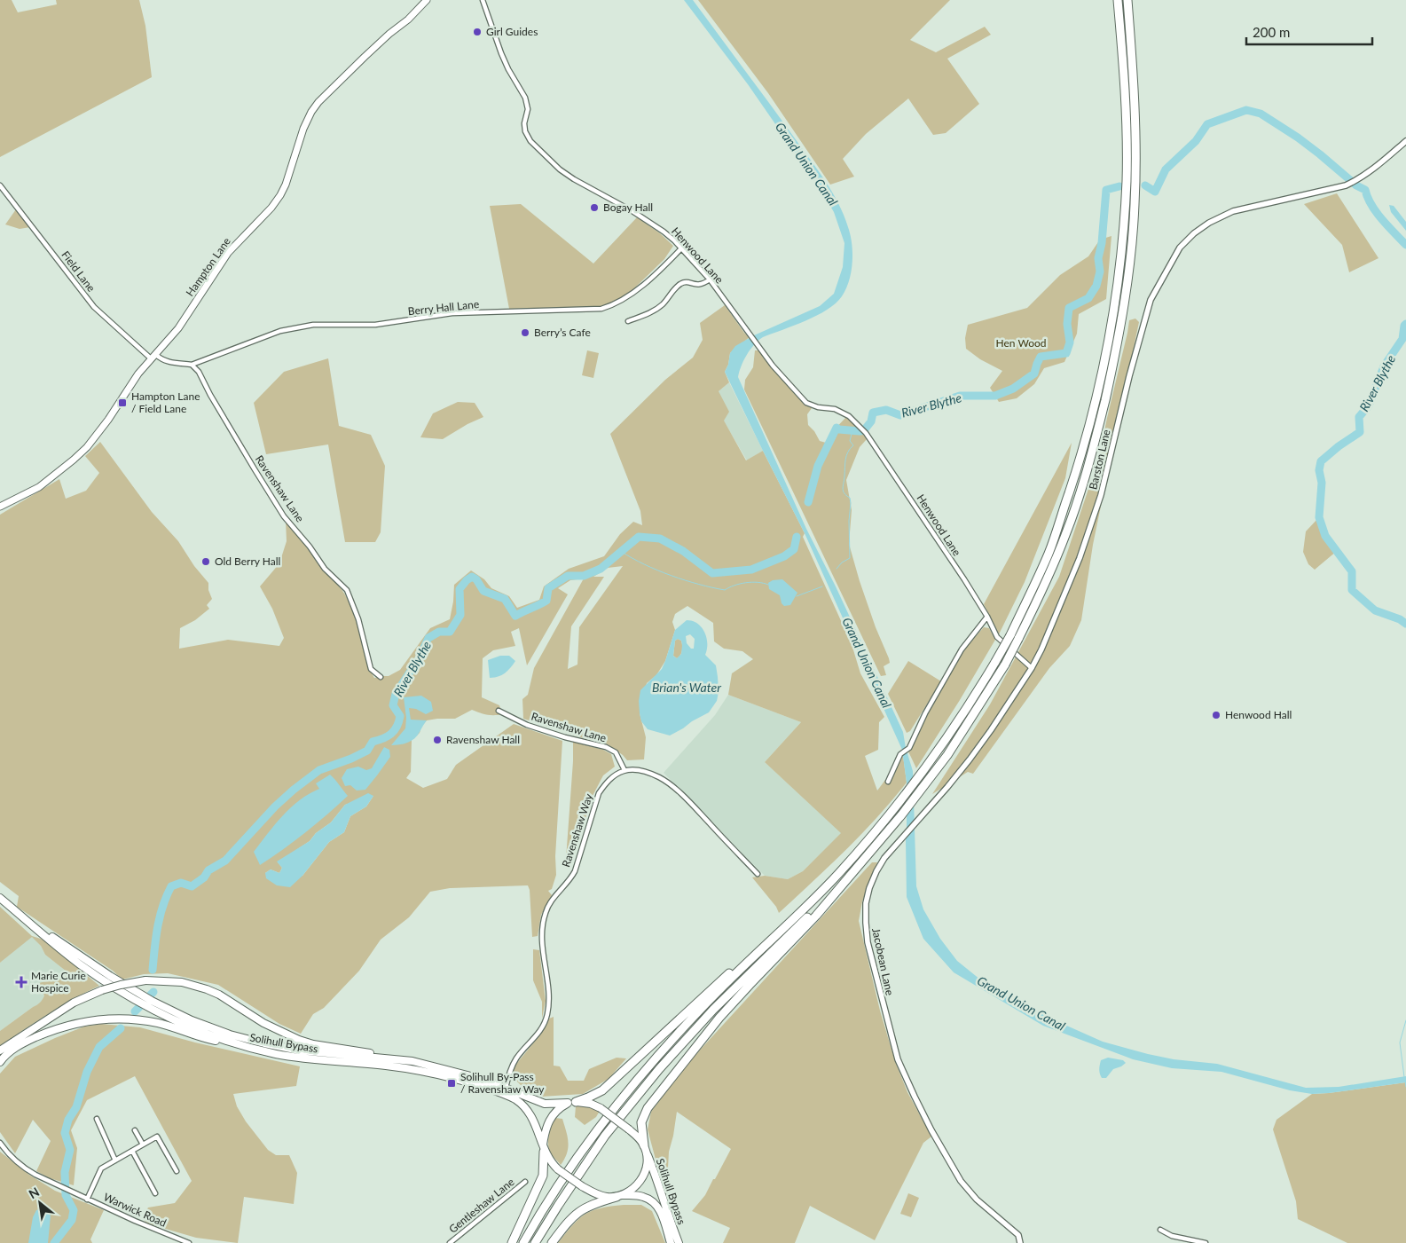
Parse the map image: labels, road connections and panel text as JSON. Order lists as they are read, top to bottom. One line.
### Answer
{"streets":{"main road":["Hampton Lane","Solihull Bypass"],"street":["Henwood Lane","Field Lane","Berry Hall Lane","Barston Lane","Ravenshaw Lane","Ravenshaw Way","Jacobean Lane","Gentleshaw Lane","Warwick Road"]},"crossings":[["Henwood Lane","Berry Hall Lane"],["Hampton Lane","Field Lane"],["Berry Hall Lane","Ravenshaw Lane"],["Barston Lane","Jacobean Lane"],["Ravenshaw Lane","Ravenshaw Way"],["Ravenshaw Way","Solihull Bypass"]],"water":["Grand Union Canal","River Blythe","Brian's Water"],"parks":["Hen Wood"],"places":{"other":["Girl Guides","Bogay Hall","Berry’s Cafe","Old Berry Hall","Henwood Hall","Ravenshaw Hall"],"transit":["Hampton Lane / Field Lane","Solihull By-Pass / Ravenshaw Way"],"health":["Marie Curie Hospice"]},"scale_bar":"200 m","north":"top left"}
